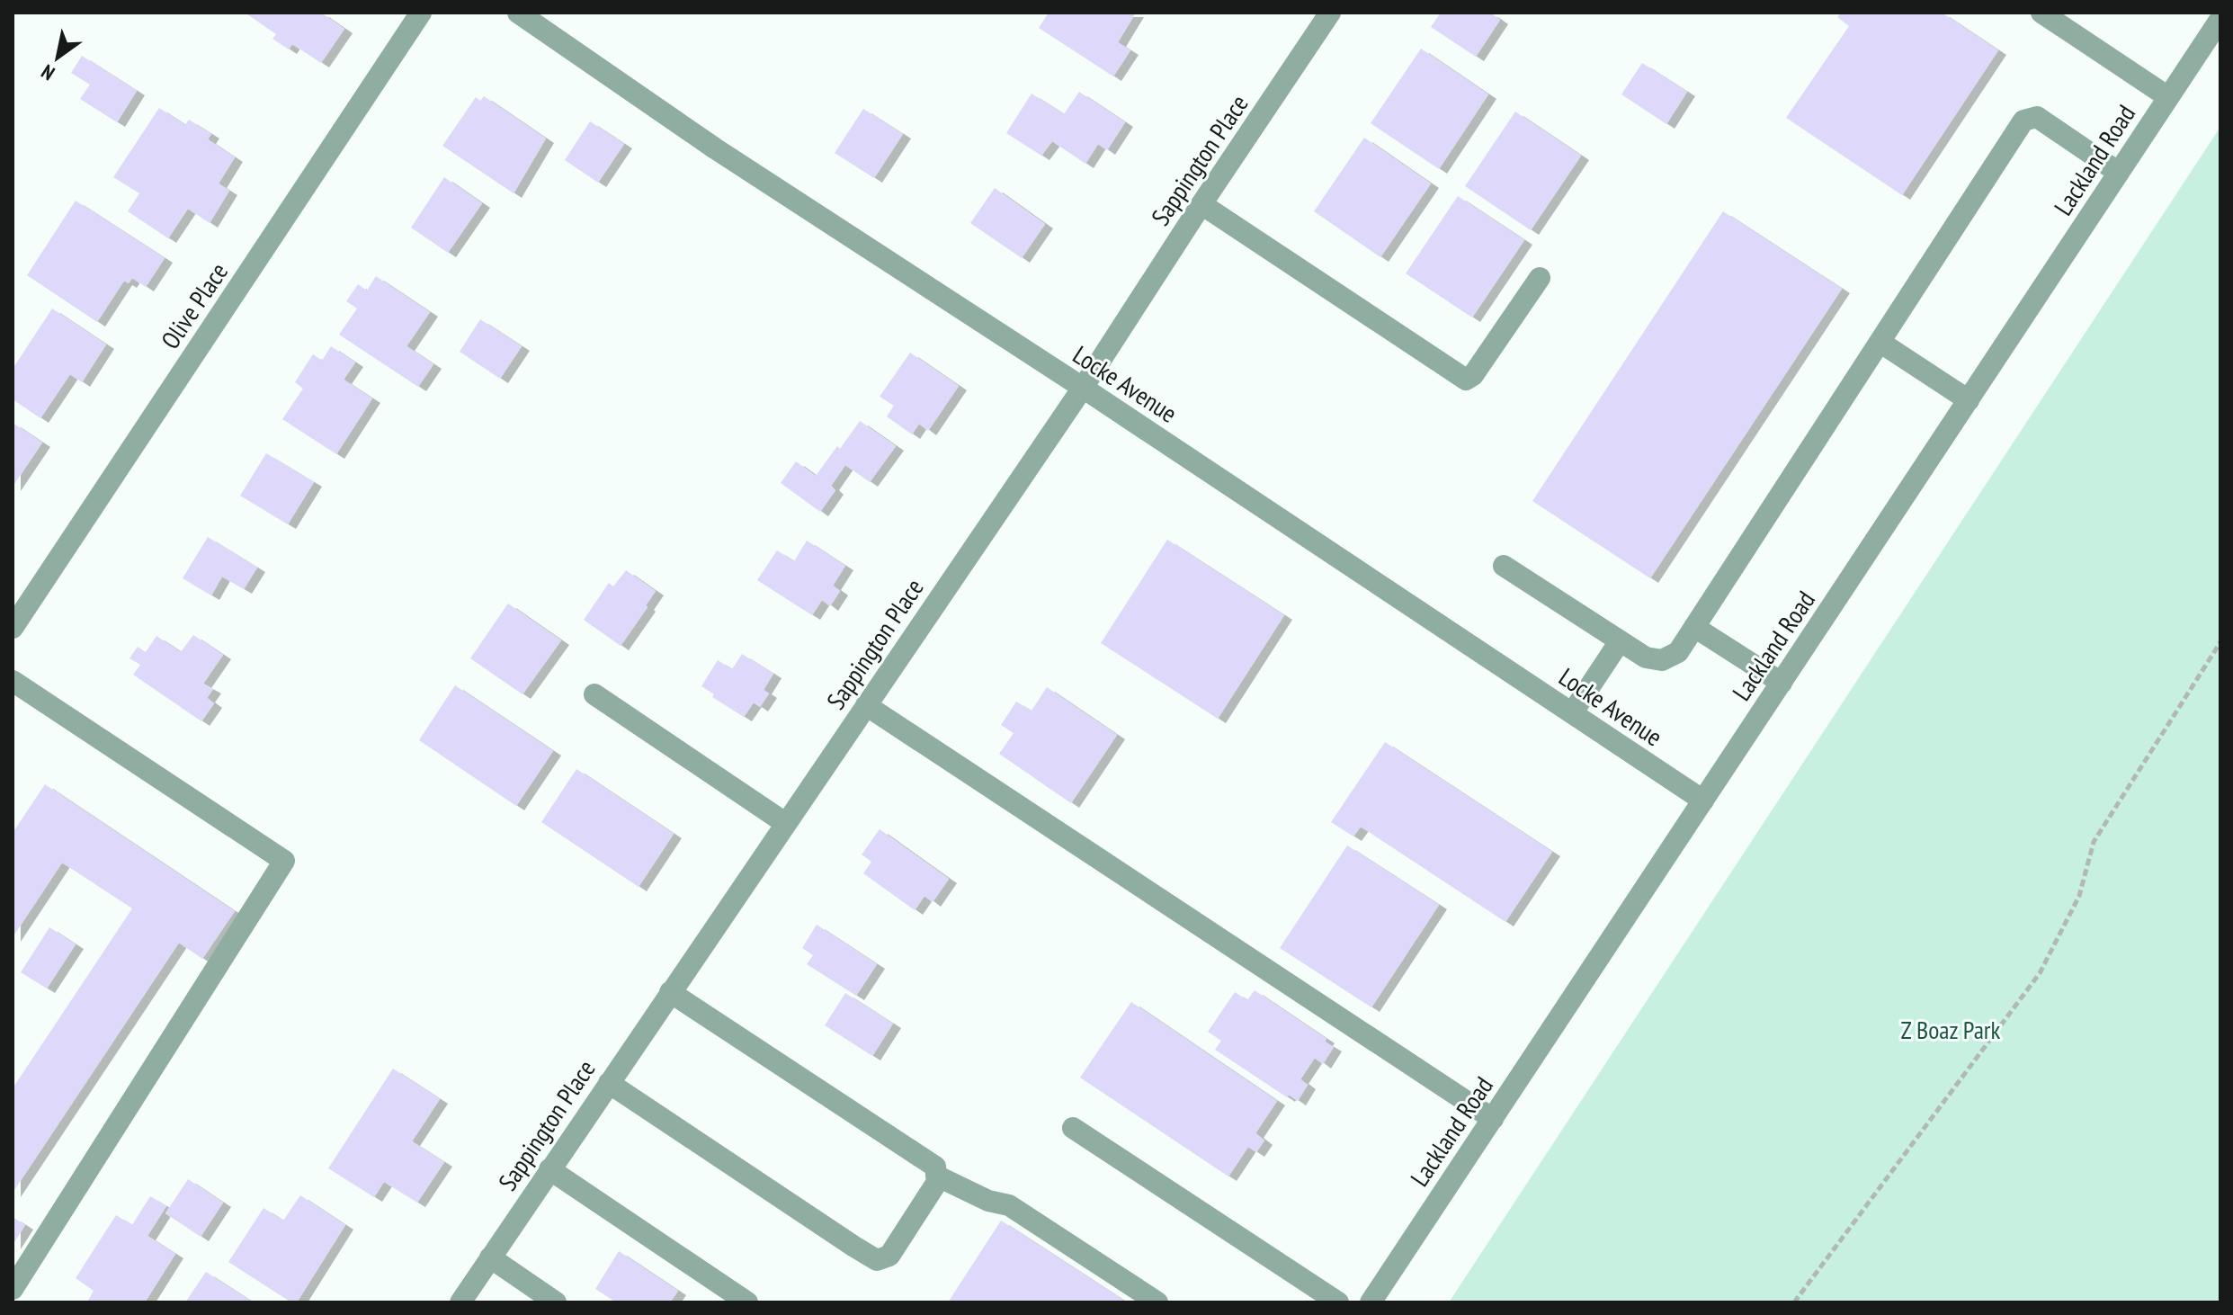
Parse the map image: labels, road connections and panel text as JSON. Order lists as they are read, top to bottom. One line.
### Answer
{"streets":{"street":["Sappington Place","Lackland Road","Olive Place","Locke Avenue"]},"crossings":[["Sappington Place","Locke Avenue"],["Lackland Road","Locke Avenue"]],"parks":["Z Boaz Park"],"north":"bottom left"}
